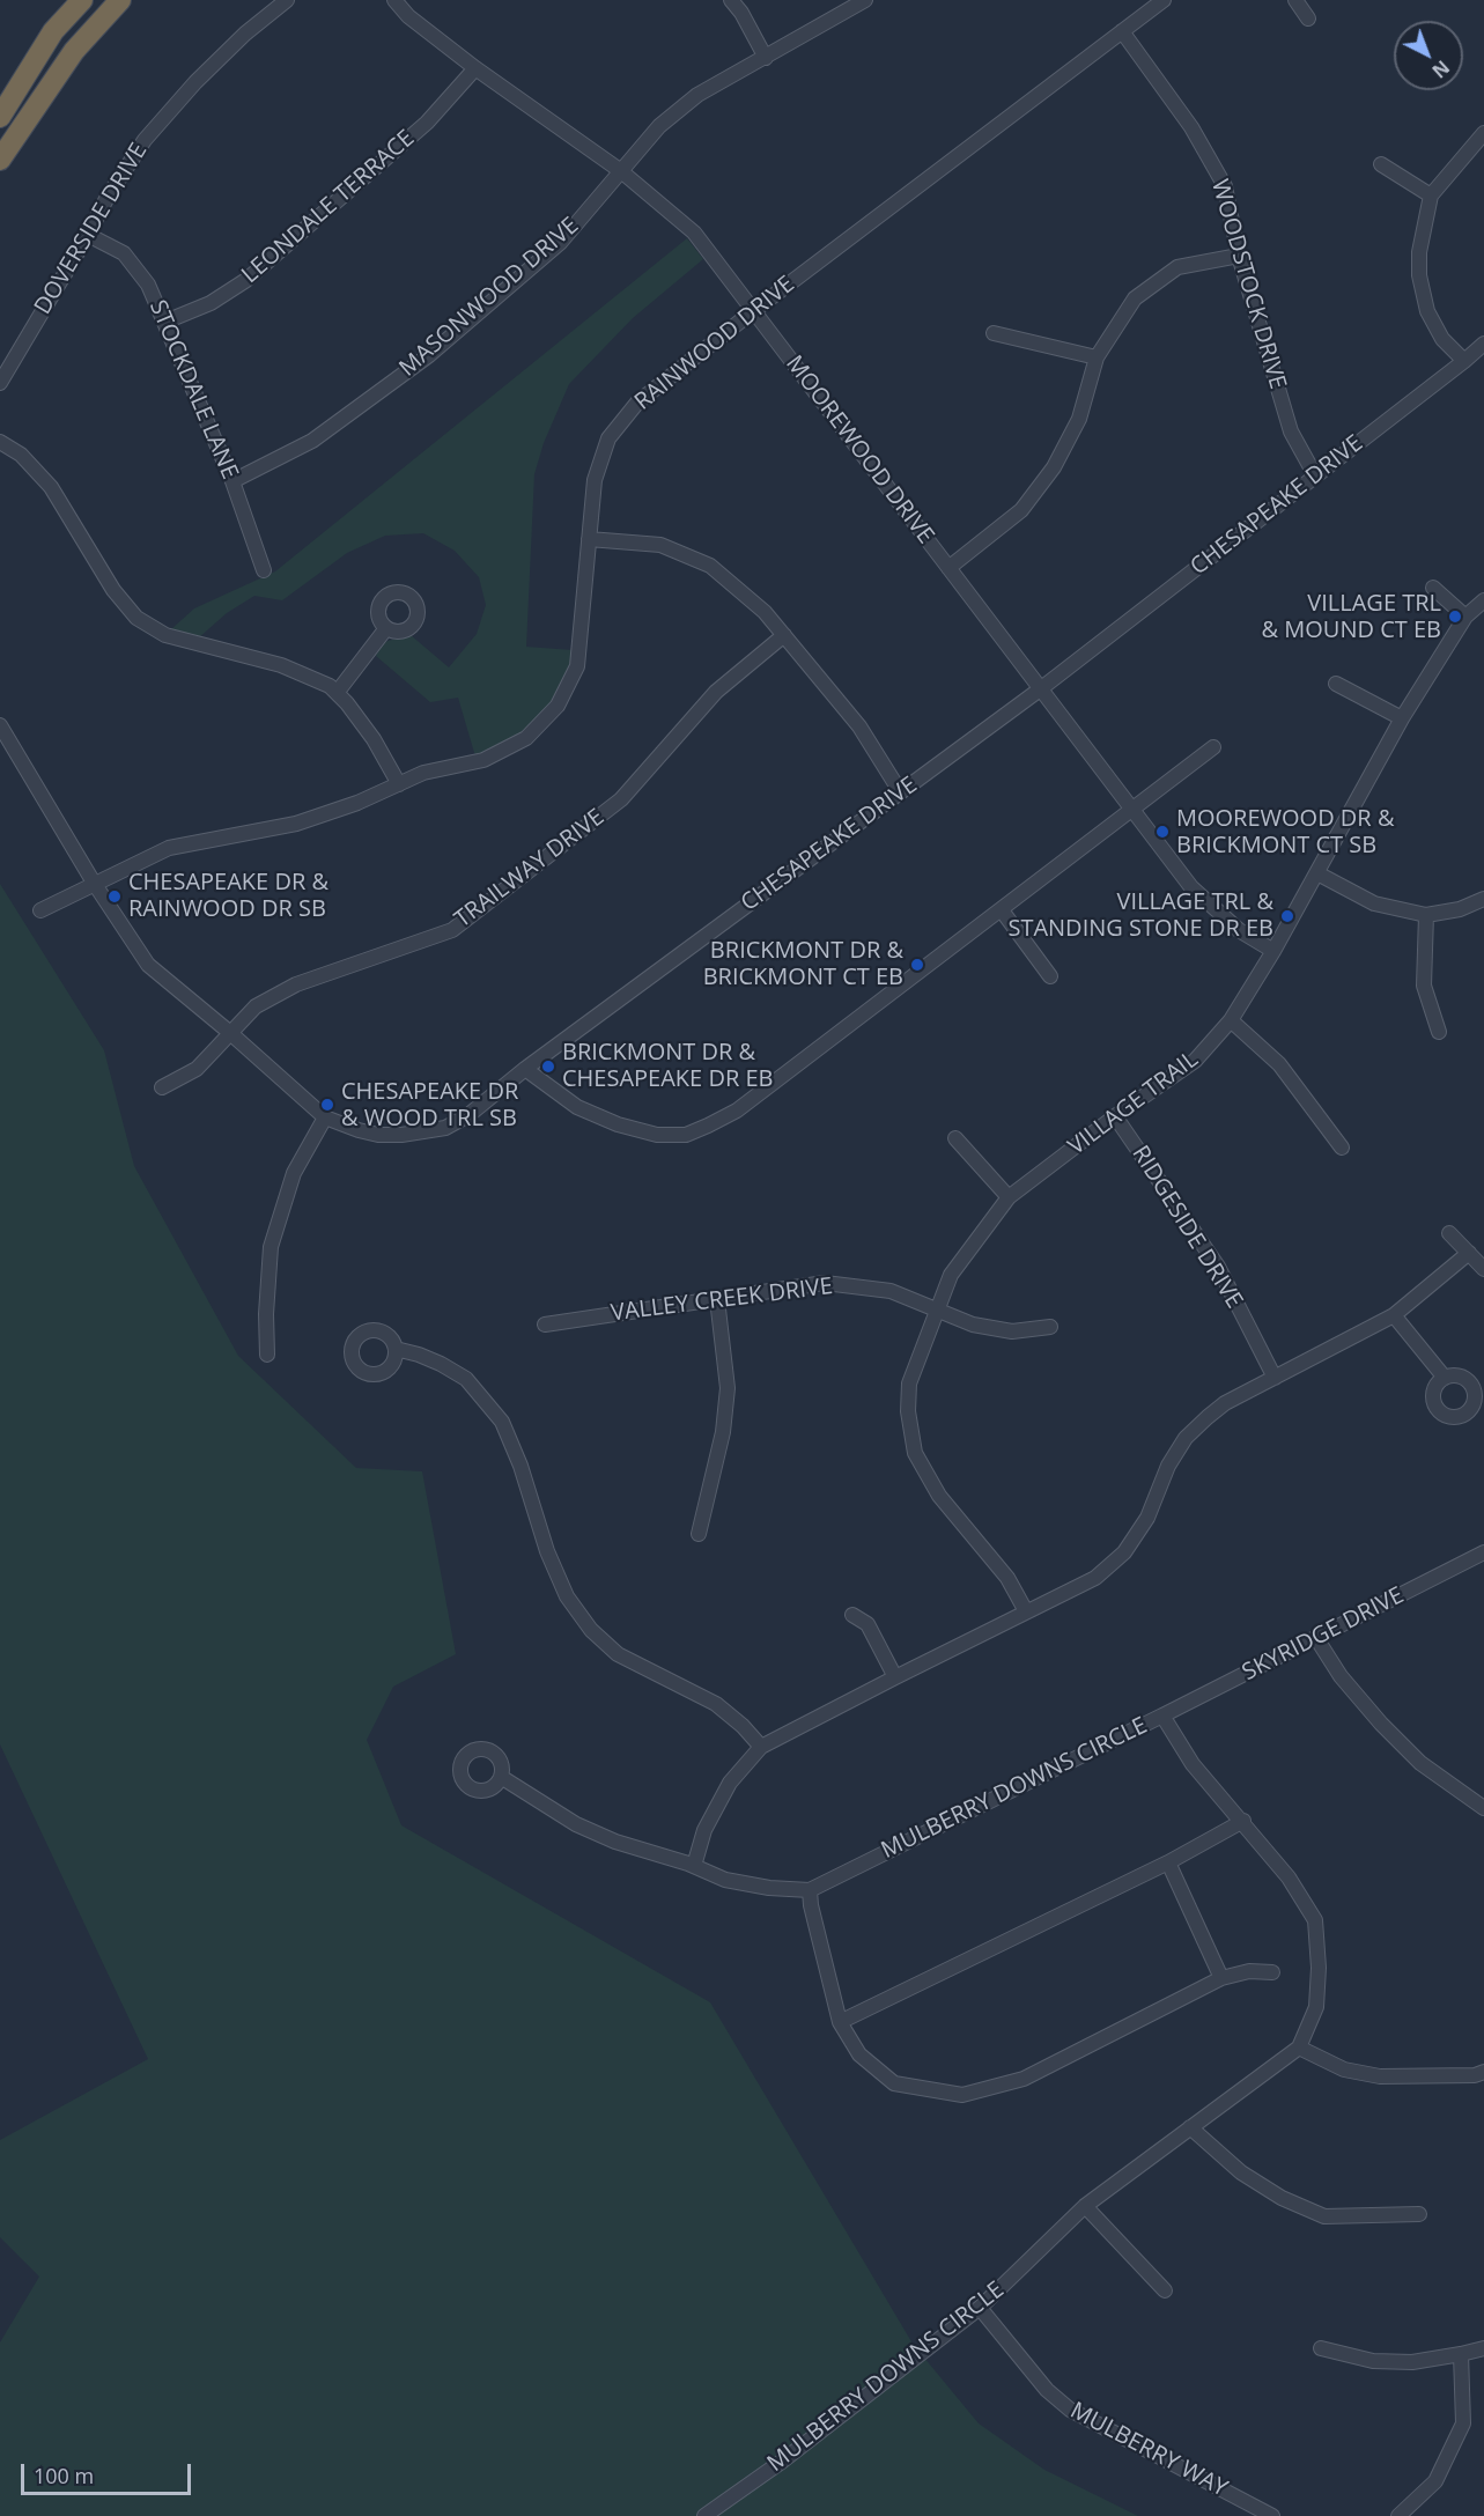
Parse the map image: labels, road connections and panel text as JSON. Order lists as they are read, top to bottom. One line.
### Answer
{"streets":{"street":["LEONDALE TERRACE","DOVERSIDE DRIVE","WOODSTOCK DRIVE","MASONWOOD DRIVE","RAINWOOD DRIVE","STOCKDALE LANE","MOOREWOOD DRIVE","CHESAPEAKE DRIVE","TRAILWAY DRIVE","VILLAGE TRAIL","RIDGESIDE DRIVE","VALLEY CREEK DRIVE","SKYRIDGE DRIVE","MULBERRY DOWNS CIRCLE","MULBERRY WAY"]},"crossings":[["LEONDALE TERRACE","STOCKDALE LANE"],["LEONDALE TERRACE","MOOREWOOD DRIVE"],["DOVERSIDE DRIVE","STOCKDALE LANE"],["WOODSTOCK DRIVE","RAINWOOD DRIVE"],["WOODSTOCK DRIVE","CHESAPEAKE DRIVE"],["MASONWOOD DRIVE","STOCKDALE LANE"],["MASONWOOD DRIVE","MOOREWOOD DRIVE"],["RAINWOOD DRIVE","MOOREWOOD DRIVE"],["RAINWOOD DRIVE","CHESAPEAKE DRIVE"],["MOOREWOOD DRIVE","CHESAPEAKE DRIVE"],["MOOREWOOD DRIVE","VILLAGE TRAIL"],["CHESAPEAKE DRIVE","TRAILWAY DRIVE"],["VILLAGE TRAIL","RIDGESIDE DRIVE"],["VILLAGE TRAIL","VALLEY CREEK DRIVE"],["SKYRIDGE DRIVE","MULBERRY DOWNS CIRCLE"],["MULBERRY DOWNS CIRCLE","MULBERRY WAY"]],"places":["VILLAGE TRL & MOUND CT EB","MOOREWOOD DR & BRICKMONT CT SB","CHESAPEAKE DR & RAINWOOD DR SB","VILLAGE TRL & STANDING STONE DR EB","BRICKMONT DR & BRICKMONT CT EB","BRICKMONT DR & CHESAPEAKE DR EB","CHESAPEAKE DR & WOOD TRL SB"],"scale_bar":"100 m","north":"bottom right"}
